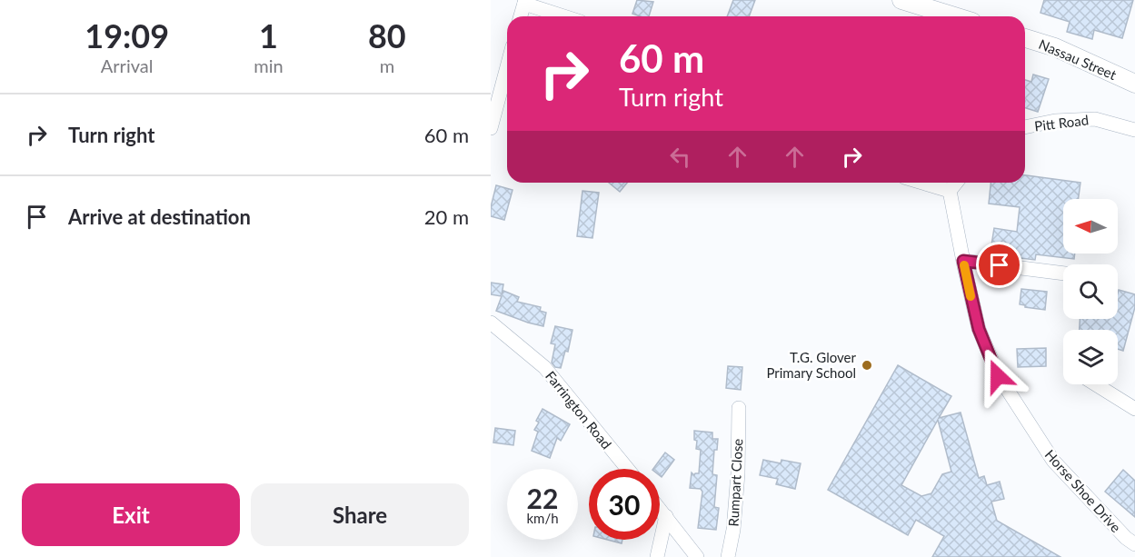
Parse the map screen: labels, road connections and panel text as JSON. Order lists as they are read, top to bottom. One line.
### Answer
{"streets":{"main road":["Nassau Street"],"street":["Pitt Road","Farrington Road","Rumpart Close","Horse Shoe Drive"]},"places":["T.G. Glover Primary School"],"north":"left","page":{"eta":["19:09","Arrival","1","min","80","m"],"turn":["60 m","Turn right"],"list":[{"name":"Turn right","value":"60 m"},{"name":"Arrive at destination","value":"20 m"}],"speed":"22 km/h","limit":"30","buttons":["Exit","Share"]}}
